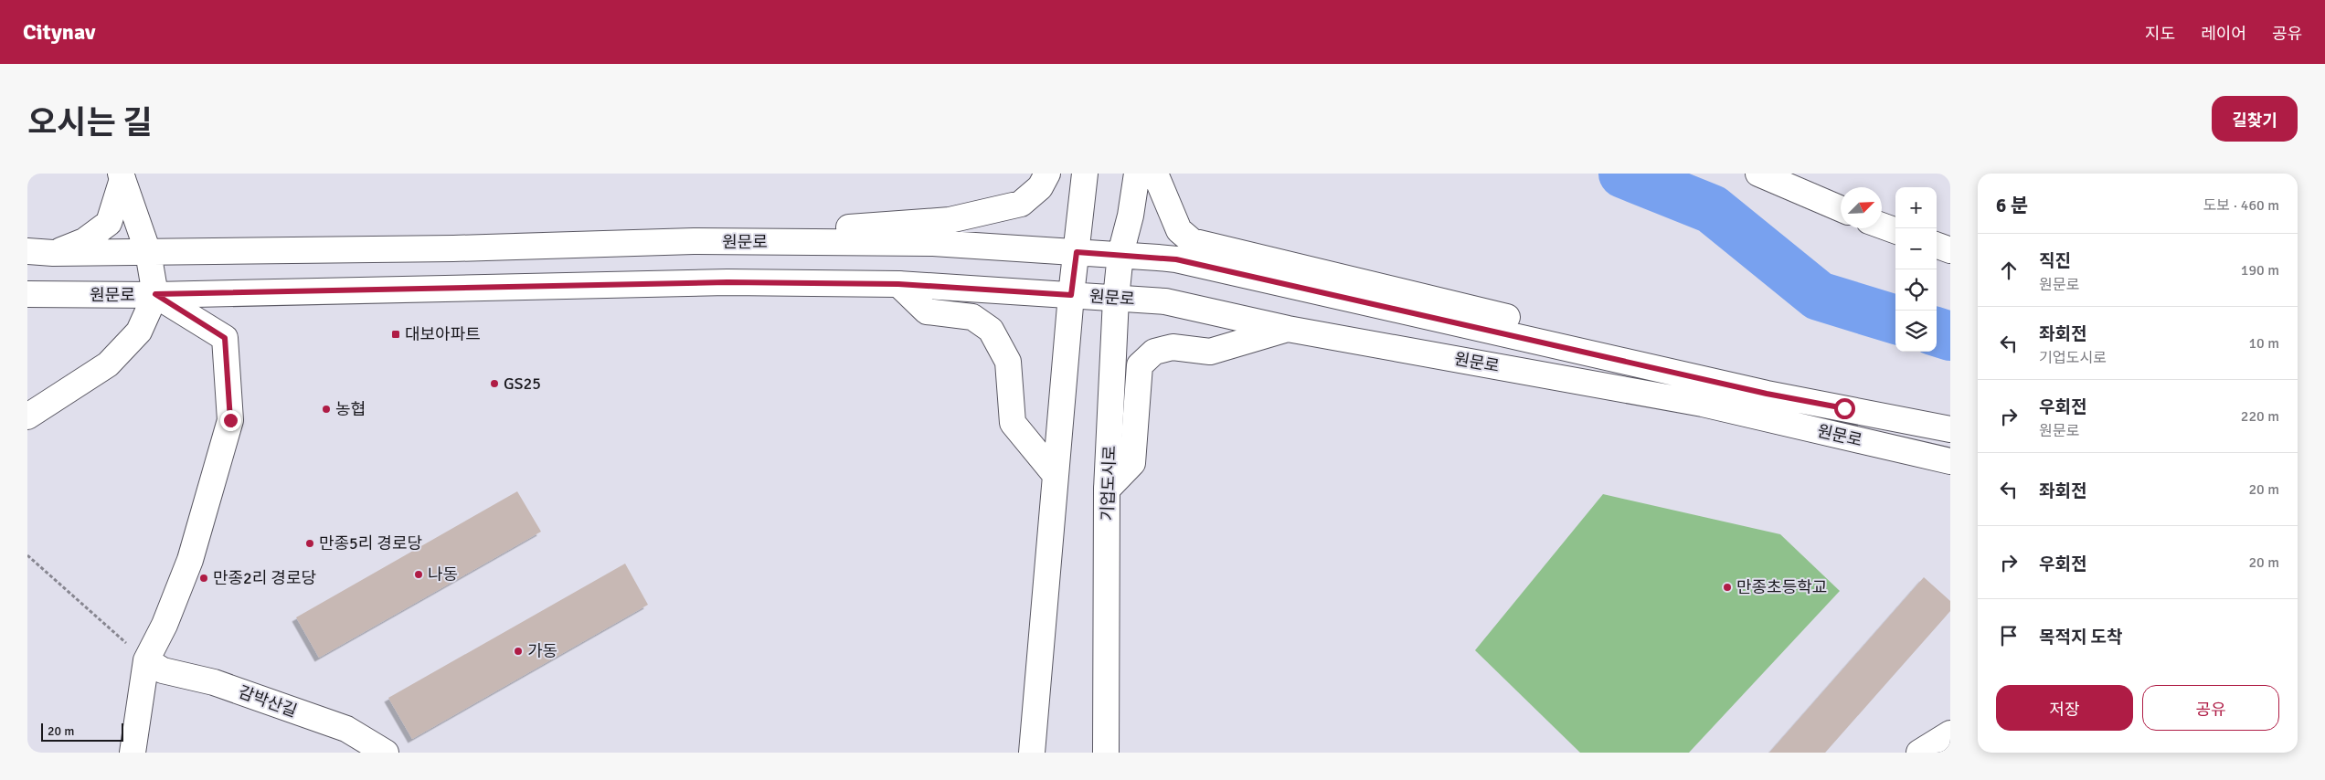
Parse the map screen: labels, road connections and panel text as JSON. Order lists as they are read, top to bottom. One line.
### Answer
{"streets":{"main road":["원문로","기업도시로","감박산길"]},"crossings":[["원문로","기업도시로"]],"places":{"transit":["대보아파트"],"other":["GS25","농협","만종5리 경로당","나동","만종2리 경로당","만종초등학교","가동"]},"scale_bar":"20 m","north":"top right","page":{"header":"Citynav","nav":["지도","레이어","공유"],"title":"오시는 길","buttons":["길찾기",["저장","공유"]],"heading":["6 분","도보 · 460 m"],"map_buttons":["+","−"],"list":[["직진","원문로","190 m"],["좌회전","기업도시로","10 m"],["우회전","원문로","220 m"],["좌회전","20 m"],["우회전","20 m"],"목적지 도착"],"scale":"20 m"}}
